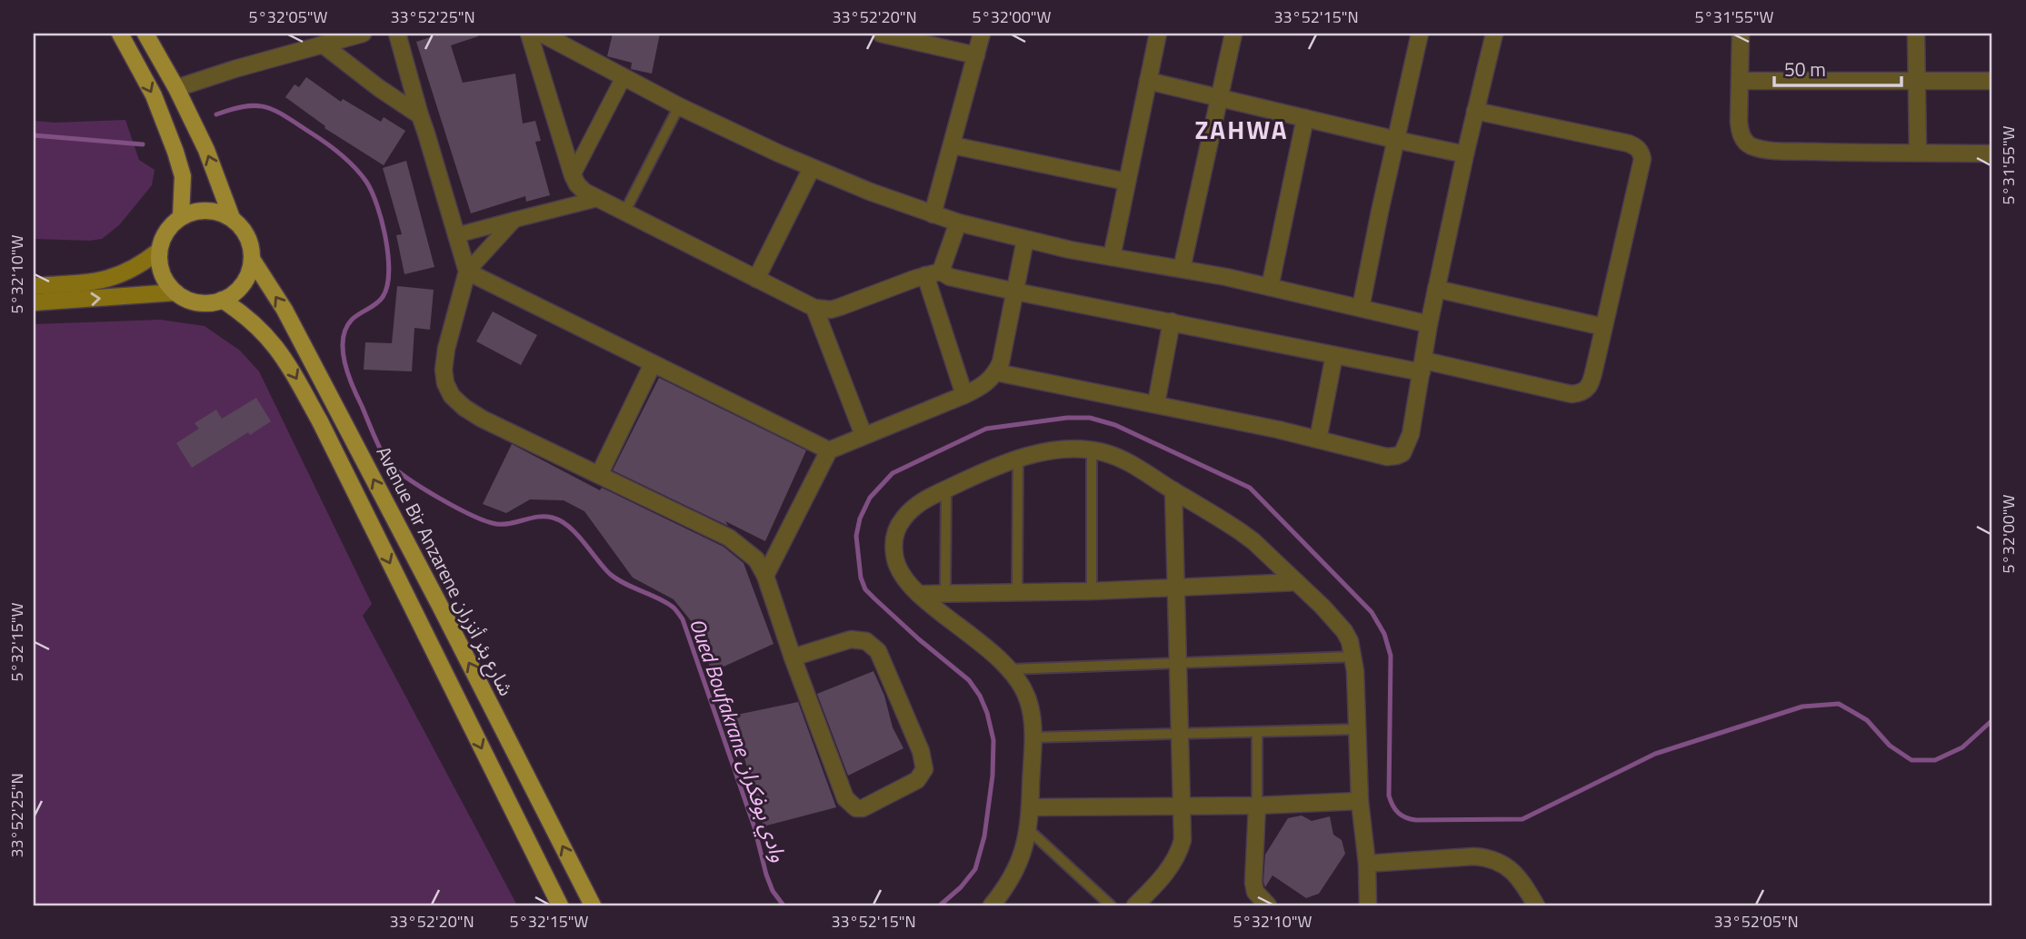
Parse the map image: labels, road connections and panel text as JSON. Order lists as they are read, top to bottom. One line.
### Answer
{"streets":{"main road":["Avenue Bir Anzarene شارع بئر أنزران"]},"districts":["ZAHWA"],"water":["Oued Boufakrane وادي بوفكران"],"scale_bar":"50 m","coordinates":["5°32'05\"W","33°52'25\"N","33°52'20\"N","5°32'00\"W","33°52'15\"N","5°31'55\"W","5°32'10\"W","5°32'15\"W","33°52'05\"N"]}
